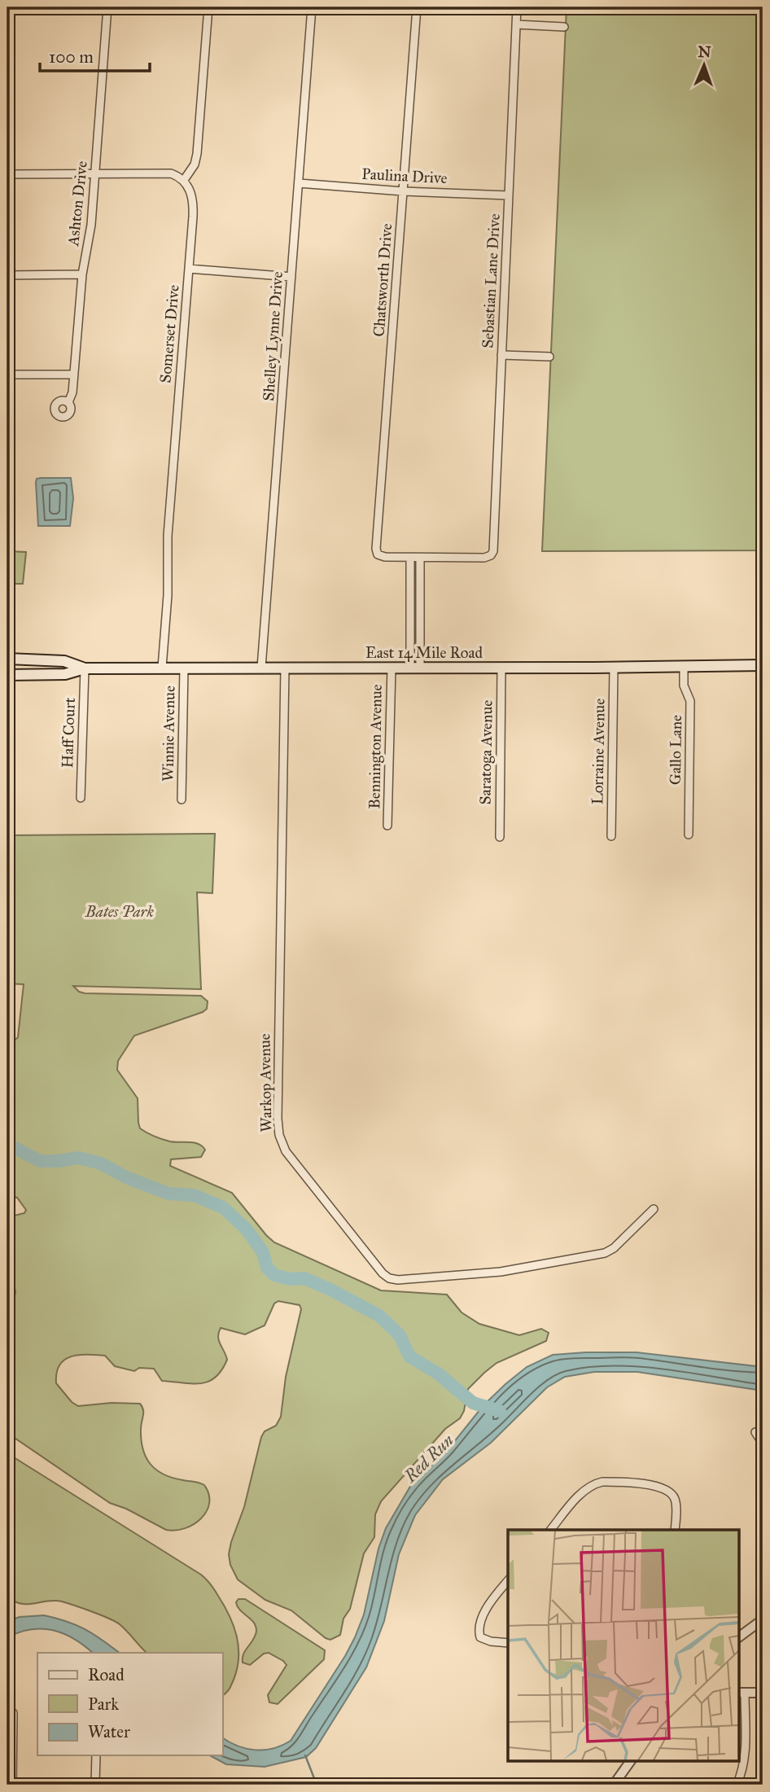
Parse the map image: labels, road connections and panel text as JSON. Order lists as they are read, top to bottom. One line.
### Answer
{"streets":{"main road":["East 14 Mile Road"],"street":["Paulina Drive","Ashton Drive","Chatsworth Drive","Sebastian Lane Drive","Somerset Drive","Shelley Lynne Drive","Haff Court","Winnie Avenue","Bennington Avenue","Gallo Lane","Lorraine Avenue","Saratoga Avenue","Warkop Avenue"]},"crossings":[["Paulina Drive","Chatsworth Drive"],["Paulina Drive","Sebastian Lane Drive"],["Paulina Drive","Shelley Lynne Drive"],["Somerset Drive","East 14 Mile Road"],["Shelley Lynne Drive","East 14 Mile Road"],["East 14 Mile Road","Haff Court"],["East 14 Mile Road","Winnie Avenue"],["East 14 Mile Road","Bennington Avenue"],["East 14 Mile Road","Gallo Lane"],["East 14 Mile Road","Lorraine Avenue"],["East 14 Mile Road","Saratoga Avenue"],["East 14 Mile Road","Warkop Avenue"]],"water":["Red Run"],"parks":["Bates Park"],"legend":["Road","Park","Water"],"scale_bar":"100 m","north":"top"}
